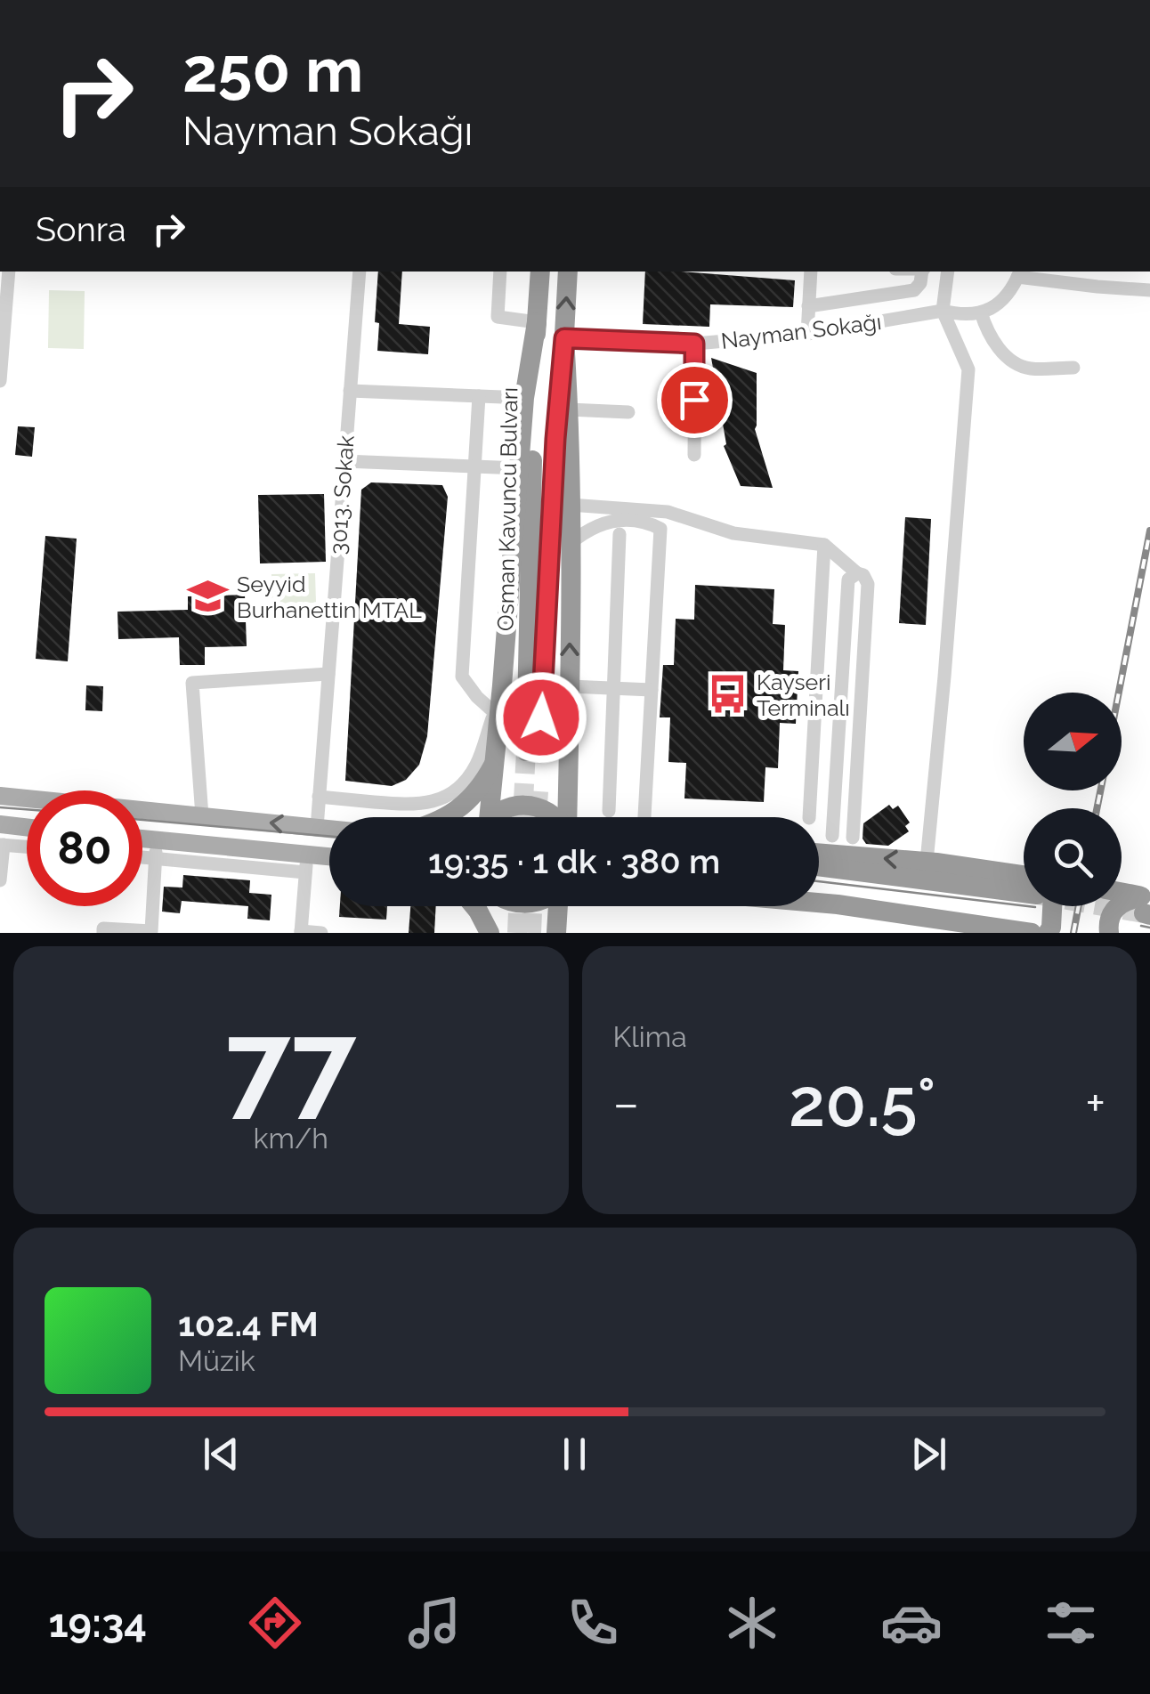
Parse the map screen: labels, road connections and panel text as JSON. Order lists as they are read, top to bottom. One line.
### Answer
{"streets":{"highway":["Osman Kavuncu Bulvarı"],"street":["Nayman Sokağı","3013. Sokak"]},"crossings":[["Nayman Sokağı","Osman Kavuncu Bulvarı"]],"places":{"school or university":["Seyyid Burhanettin MTAL"],"bus stop":["Kayseri Terminalı"]},"north":"right","page":{"turn":["250 m","Nayman Sokağı"],"then":"Sonra","limit":"80","trip":"19:35 · 1 dk · 380 m","tile":[["77","km/h"],"Klima"],"heat":["−","20.5°","+"],"song":["102.4 FM","Müzik"],"tabs":"19:34"}}
